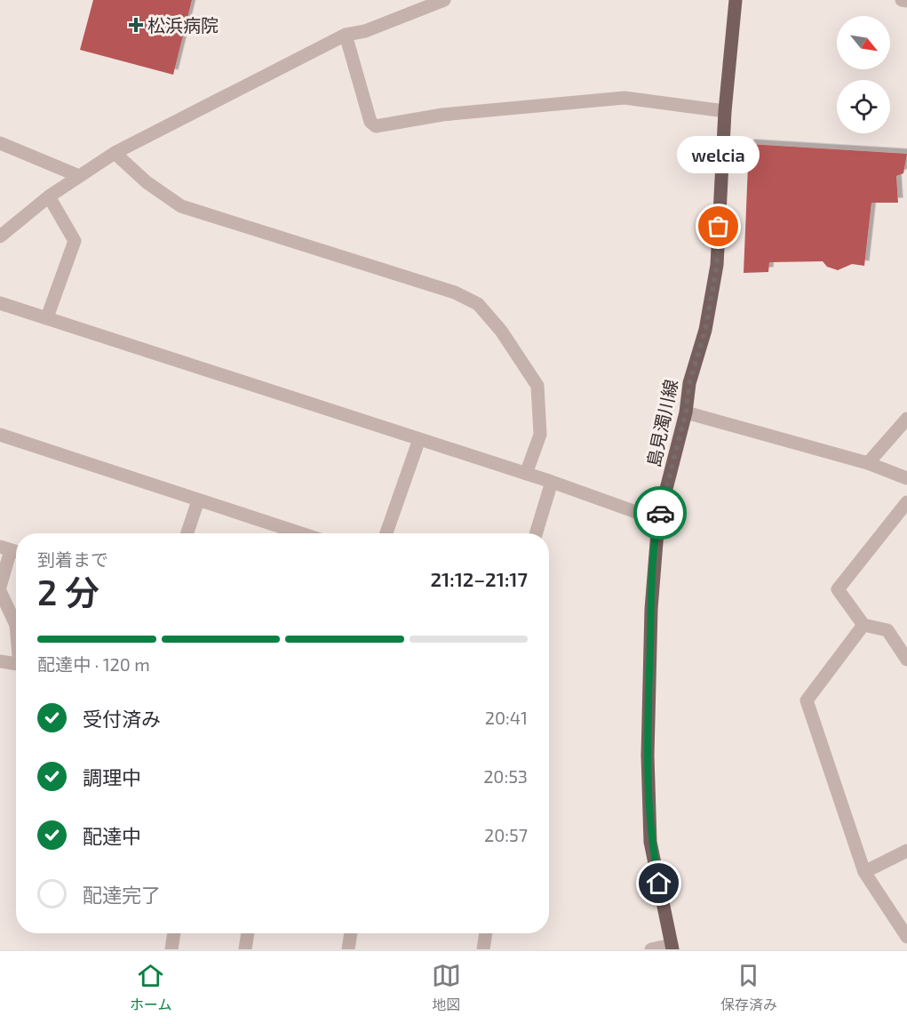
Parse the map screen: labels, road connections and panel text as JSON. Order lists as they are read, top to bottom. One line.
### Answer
{"streets":{"main road":["島見濁川線"]},"places":{"health":["松浜病院"],"other":["welcia"]},"north":"bottom right","page":{"bubble":"welcia","heading":["2 分","到着まで","21:12–21:17"],"bar":"配達中 · 120 m","list":[["受付済み","20:41"],["調理中","20:53"],["配達中","20:57"],"配達完了"],"tabs":["ホーム","地図","保存済み"]}}
